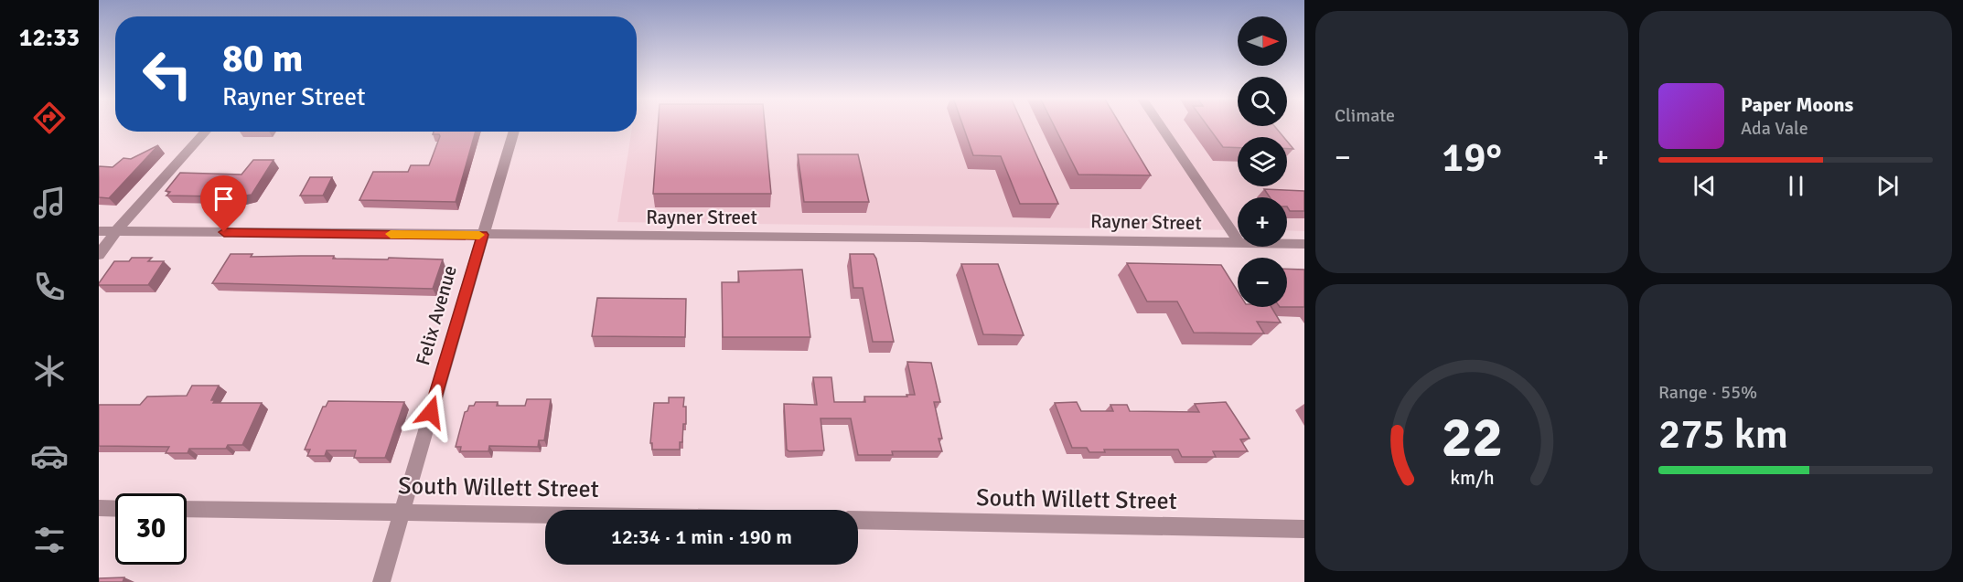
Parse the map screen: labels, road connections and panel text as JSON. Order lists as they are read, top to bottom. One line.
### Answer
{"streets":{"street":["Rayner Street","Felix Avenue","South Willett Street"]},"crossings":[["Rayner Street","Felix Avenue"],["Felix Avenue","South Willett Street"]],"north":"right","page":{"tabs":"12:33","tile":["Climate",["Range · 55%","275 km"]],"map_buttons":["+","−"],"turn":["80 m","Rayner Street"],"song":["Paper Moons","Ada Vale"],"heat":["−","19°","+"],"limit":"30","trip":"12:34 · 1 min · 190 m","gauge":["22","km/h"]}}
